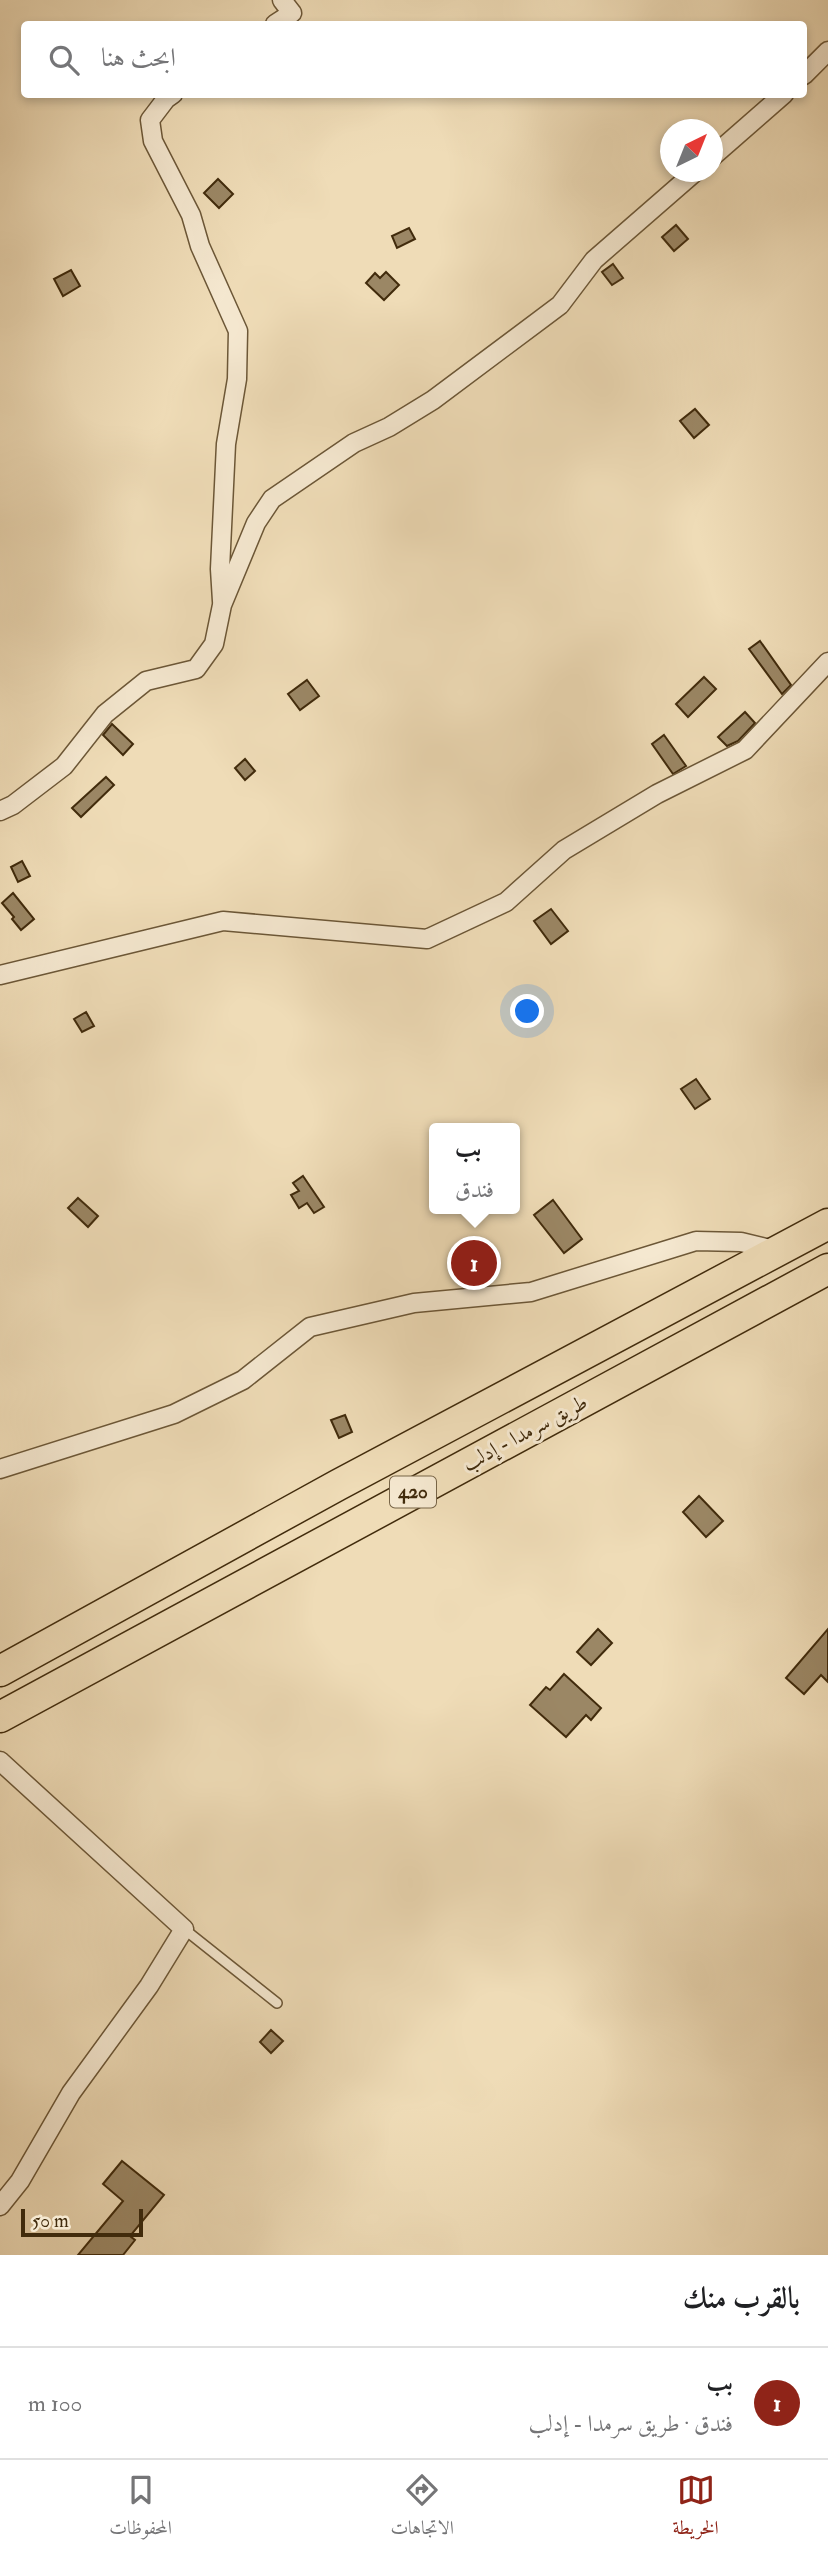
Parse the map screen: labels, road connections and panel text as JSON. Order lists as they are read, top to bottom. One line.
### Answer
{"streets":{"highway":["طريق سرمدا - إدلب","420"]},"scale_bar":"50 m","north":"top right","page":{"search":"ابحث هنا","popup":["بب","فندق"],"pins":"1","scale":"50 m","heading":"بالقرب منك","list":[{"mark":"1","name":"بب","note":"فندق · طريق سرمدا - إدلب","value":"100 m"}],"nav":["الخريطة","الاتجاهات","المحفوظات"]}}
